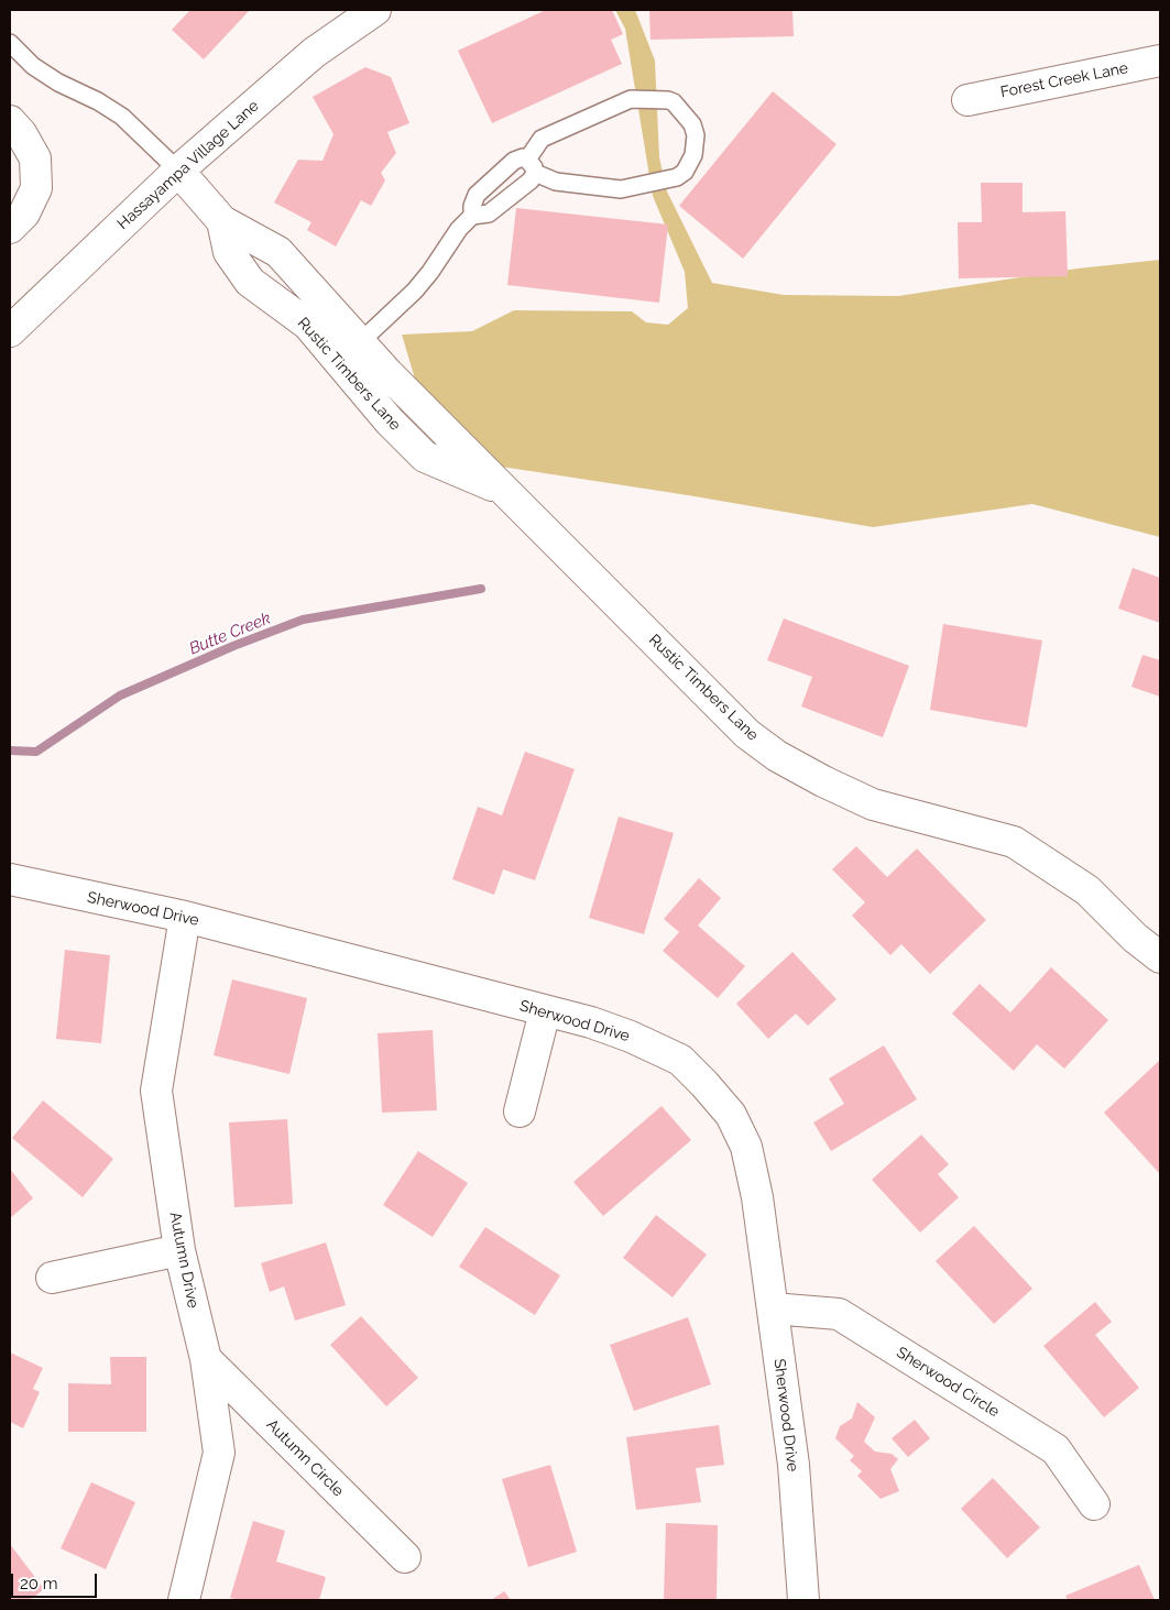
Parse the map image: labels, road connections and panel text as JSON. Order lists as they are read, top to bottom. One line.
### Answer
{"streets":{"street":["Forest Creek Lane","Hassayampa Village Lane","Rustic Timbers Lane","Sherwood Drive","Autumn Drive","Sherwood Circle","Autumn Circle"]},"crossings":[["Hassayampa Village Lane","Rustic Timbers Lane"],["Sherwood Drive","Autumn Drive"],["Sherwood Drive","Sherwood Circle"],["Autumn Drive","Autumn Circle"]],"water":["Butte Creek"],"scale_bar":"20 m"}
